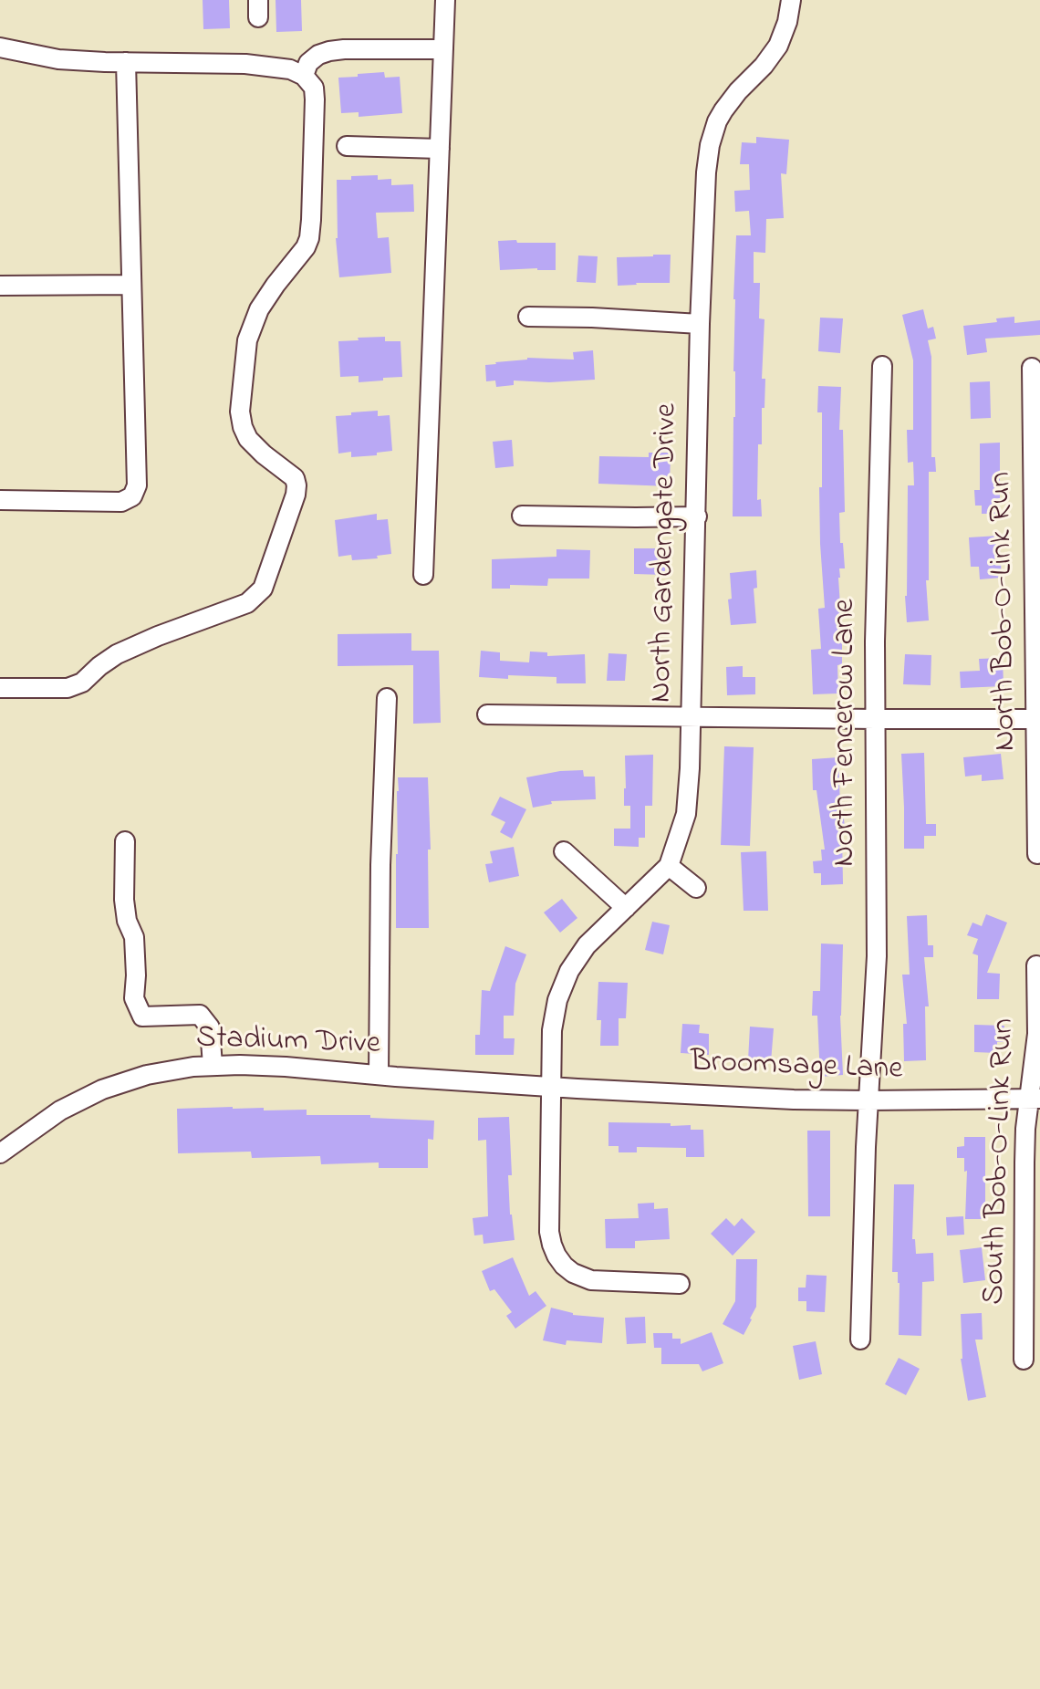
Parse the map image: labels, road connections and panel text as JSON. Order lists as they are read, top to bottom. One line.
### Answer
{"streets":{"street":["North Gardengate Drive","North Bob-O-Link Run","North Fencerow Lane","Stadium Drive","Broomsage Lane","South Bob-O-Link Run"]},"crossings":[["North Gardengate Drive","Stadium Drive"],["North Gardengate Drive","Broomsage Lane"],["North Fencerow Lane","Broomsage Lane"],["Stadium Drive","Broomsage Lane"],["Broomsage Lane","South Bob-O-Link Run"]]}
